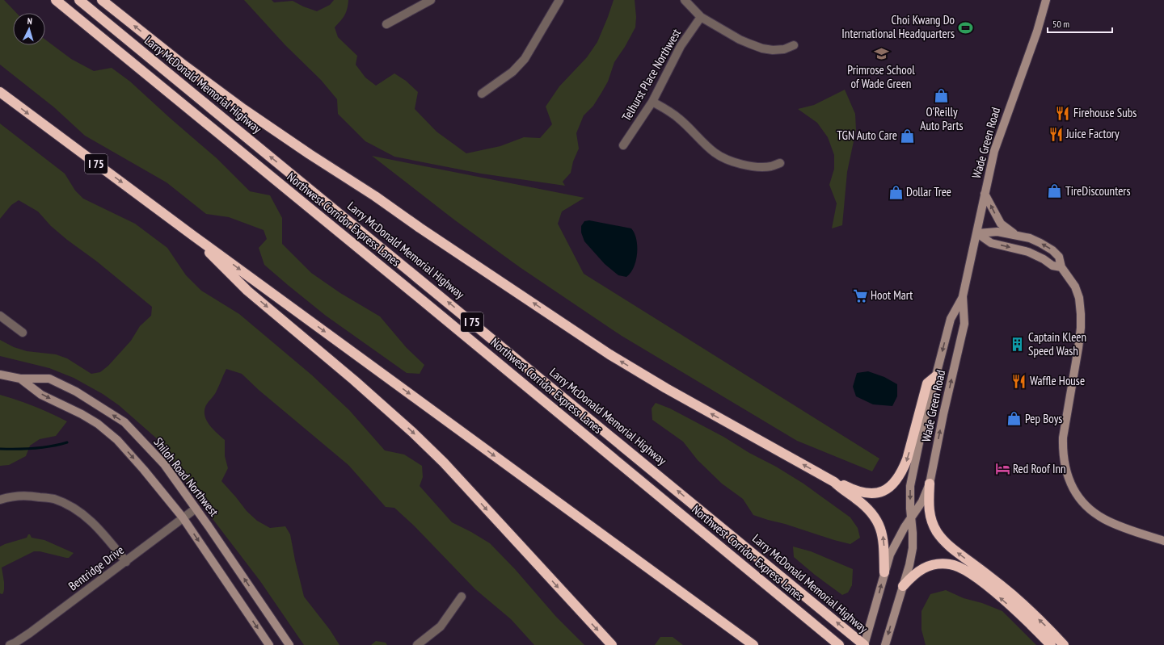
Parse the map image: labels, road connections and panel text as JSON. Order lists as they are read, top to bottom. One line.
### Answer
{"streets":{"highway":["Larry McDonald Memorial Highway","I 75","Northwest Corridor Express Lanes"],"main road":["Wade Green Road","Shiloh Road Northwest"],"street":["Telhurst Place Northwest","Bentridge Drive"]},"crossings":[["Larry McDonald Memorial Highway","Wade Green Road"],["Shiloh Road Northwest","Bentridge Drive"]],"places":{"sports":["Choi Kwang Do International Headquarters"],"school or university":["Primrose School of Wade Green"],"shop":["O'Reilly Auto Parts","TGN Auto Care","TireDiscounters","Dollar Tree","Pep Boys"],"restaurant":["Firehouse Subs","Juice Factory","Waffle House"],"supermarket":["Hoot Mart"],"building":["Captain Kleen Speed Wash"],"hotel":["Red Roof Inn"]},"scale_bar":"50 m","north":"top"}
